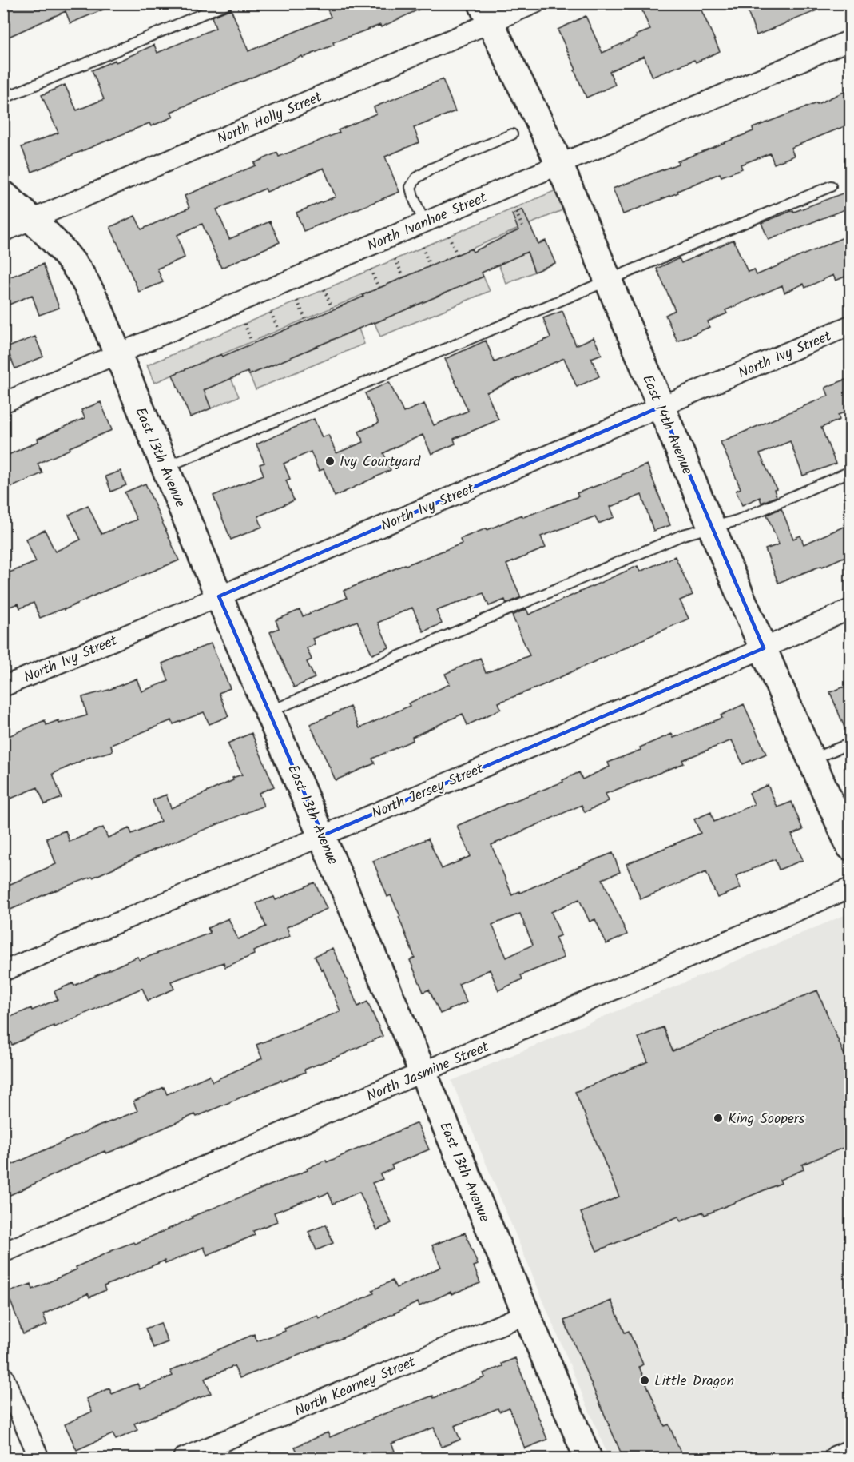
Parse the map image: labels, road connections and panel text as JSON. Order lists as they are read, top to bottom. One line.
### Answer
{"streets":{"main road":["East 14th Avenue","East 13th Avenue"],"street":["North Holly Street","North Ivanhoe Street","North Ivy Street","North Jersey Street","North Jasmine Street","North Kearney Street"]},"crossings":[["North Holly Street","East 14th Avenue"],["North Holly Street","East 13th Avenue"],["North Ivanhoe Street","East 14th Avenue"],["North Ivanhoe Street","East 13th Avenue"],["North Ivy Street","East 14th Avenue"],["North Ivy Street","East 13th Avenue"],["East 14th Avenue","North Jersey Street"],["East 13th Avenue","North Jersey Street"],["East 13th Avenue","North Jasmine Street"],["East 13th Avenue","North Kearney Street"]],"places":["Ivy Courtyard","King Soopers","Little Dragon"]}
